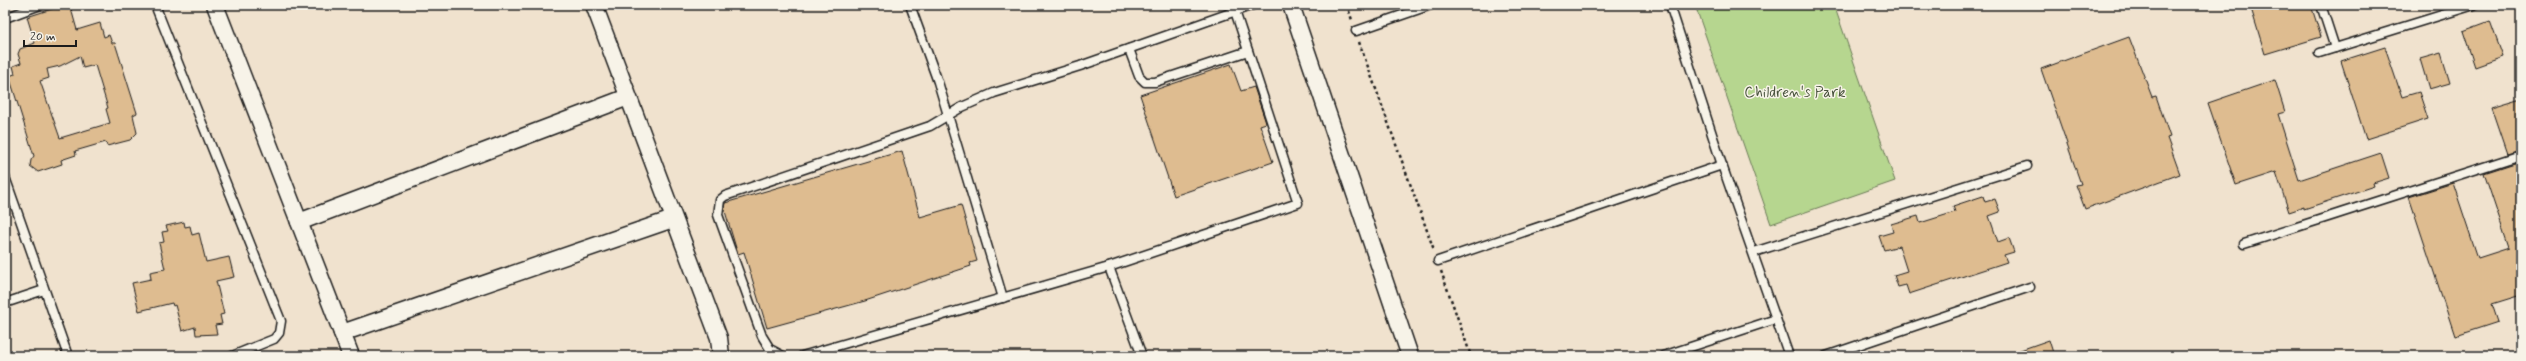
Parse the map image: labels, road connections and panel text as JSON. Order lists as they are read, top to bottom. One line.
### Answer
{"parks":["Children's Park"],"scale_bar":"20 m"}
